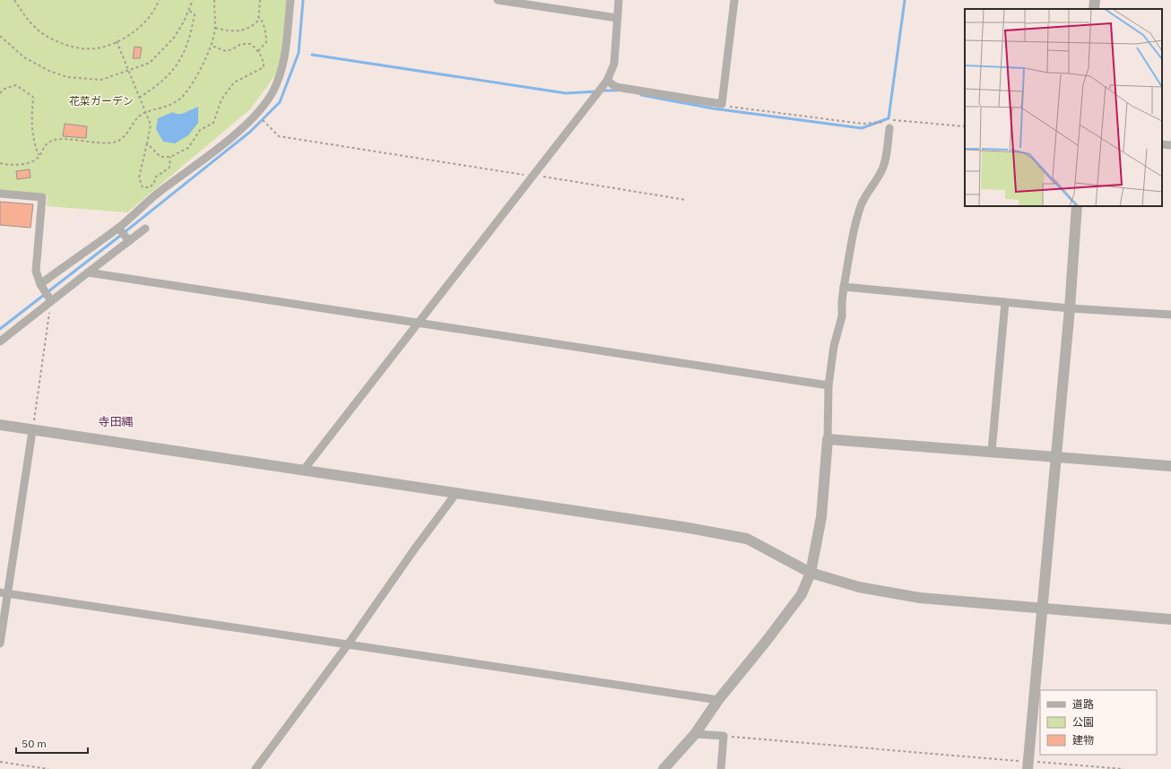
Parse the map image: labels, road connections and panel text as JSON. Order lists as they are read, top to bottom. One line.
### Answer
{"districts":["寺田縄"],"parks":["花菜ガーデン"],"legend":["道路","公園","建物"],"scale_bar":"50 m"}
